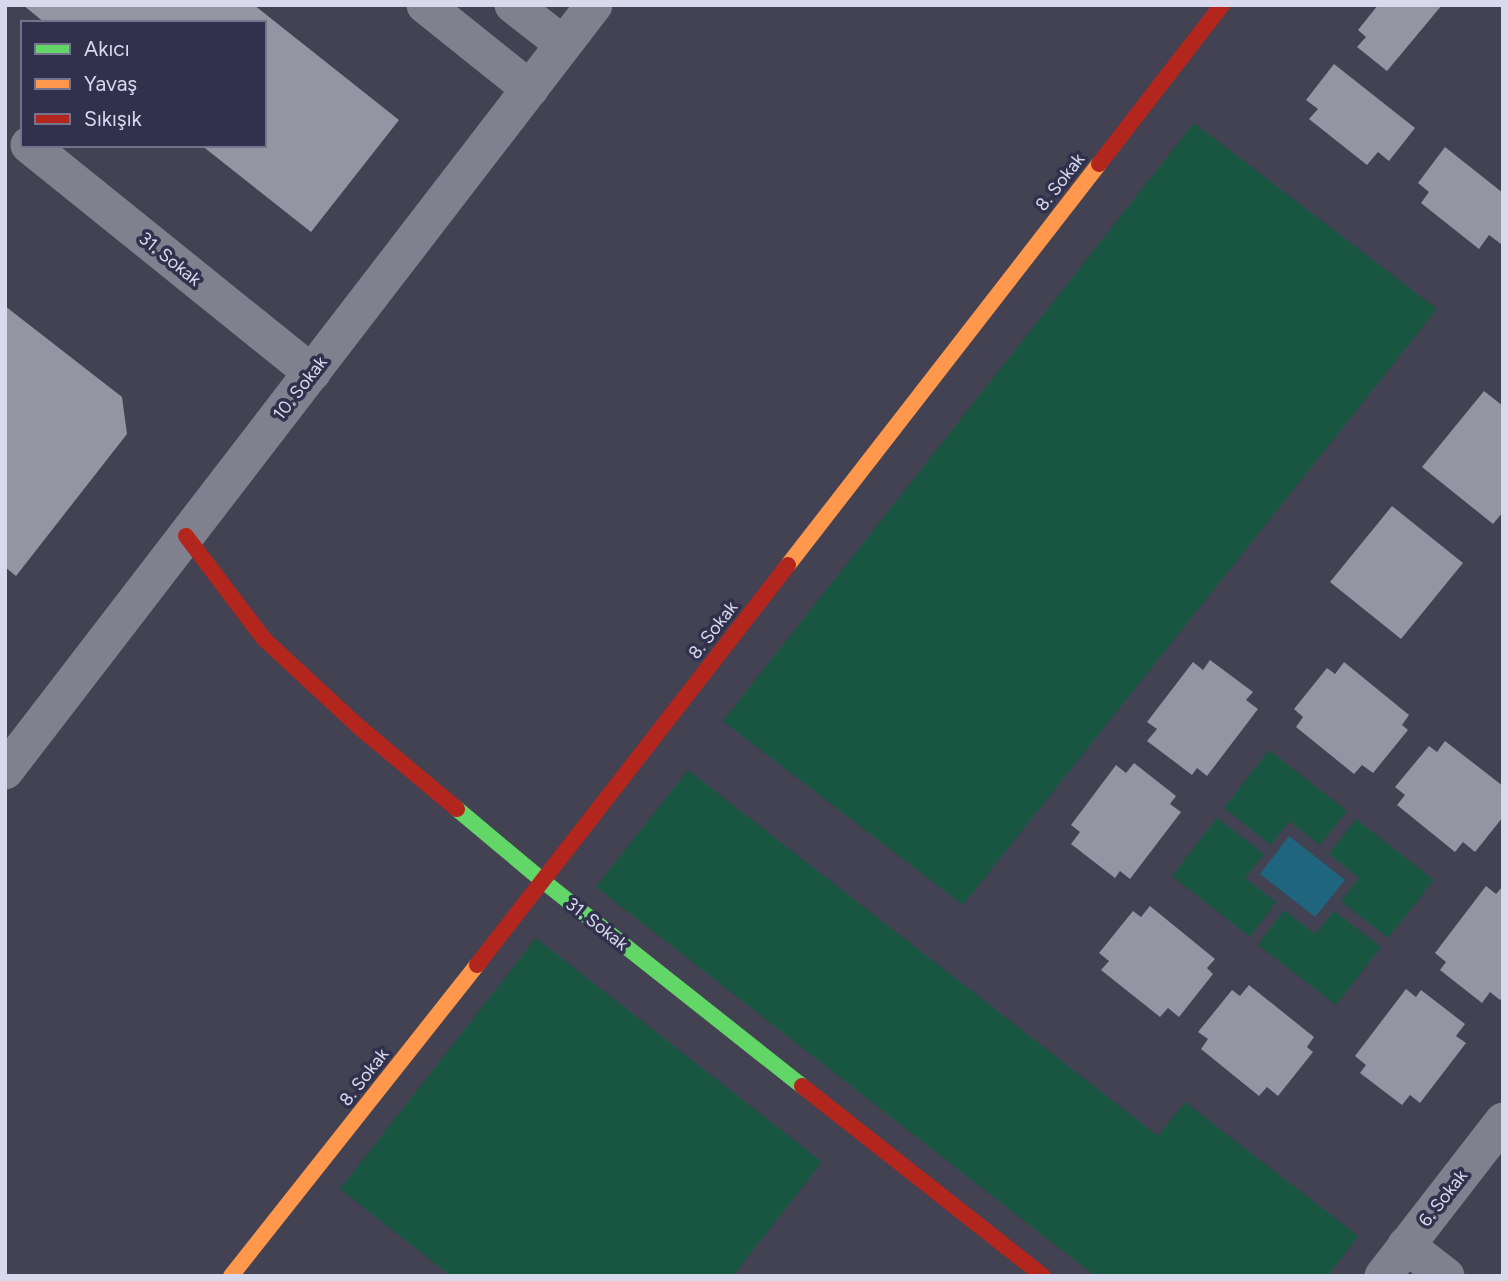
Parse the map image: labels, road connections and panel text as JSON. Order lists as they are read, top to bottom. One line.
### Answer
{"streets":{"street":["8. Sokak","31. Sokak","10. Sokak","6. Sokak"]},"crossings":[["8. Sokak","31. Sokak"],["31. Sokak","10. Sokak"]],"legend":["Akıcı","Yavaş","Sıkışık"]}
